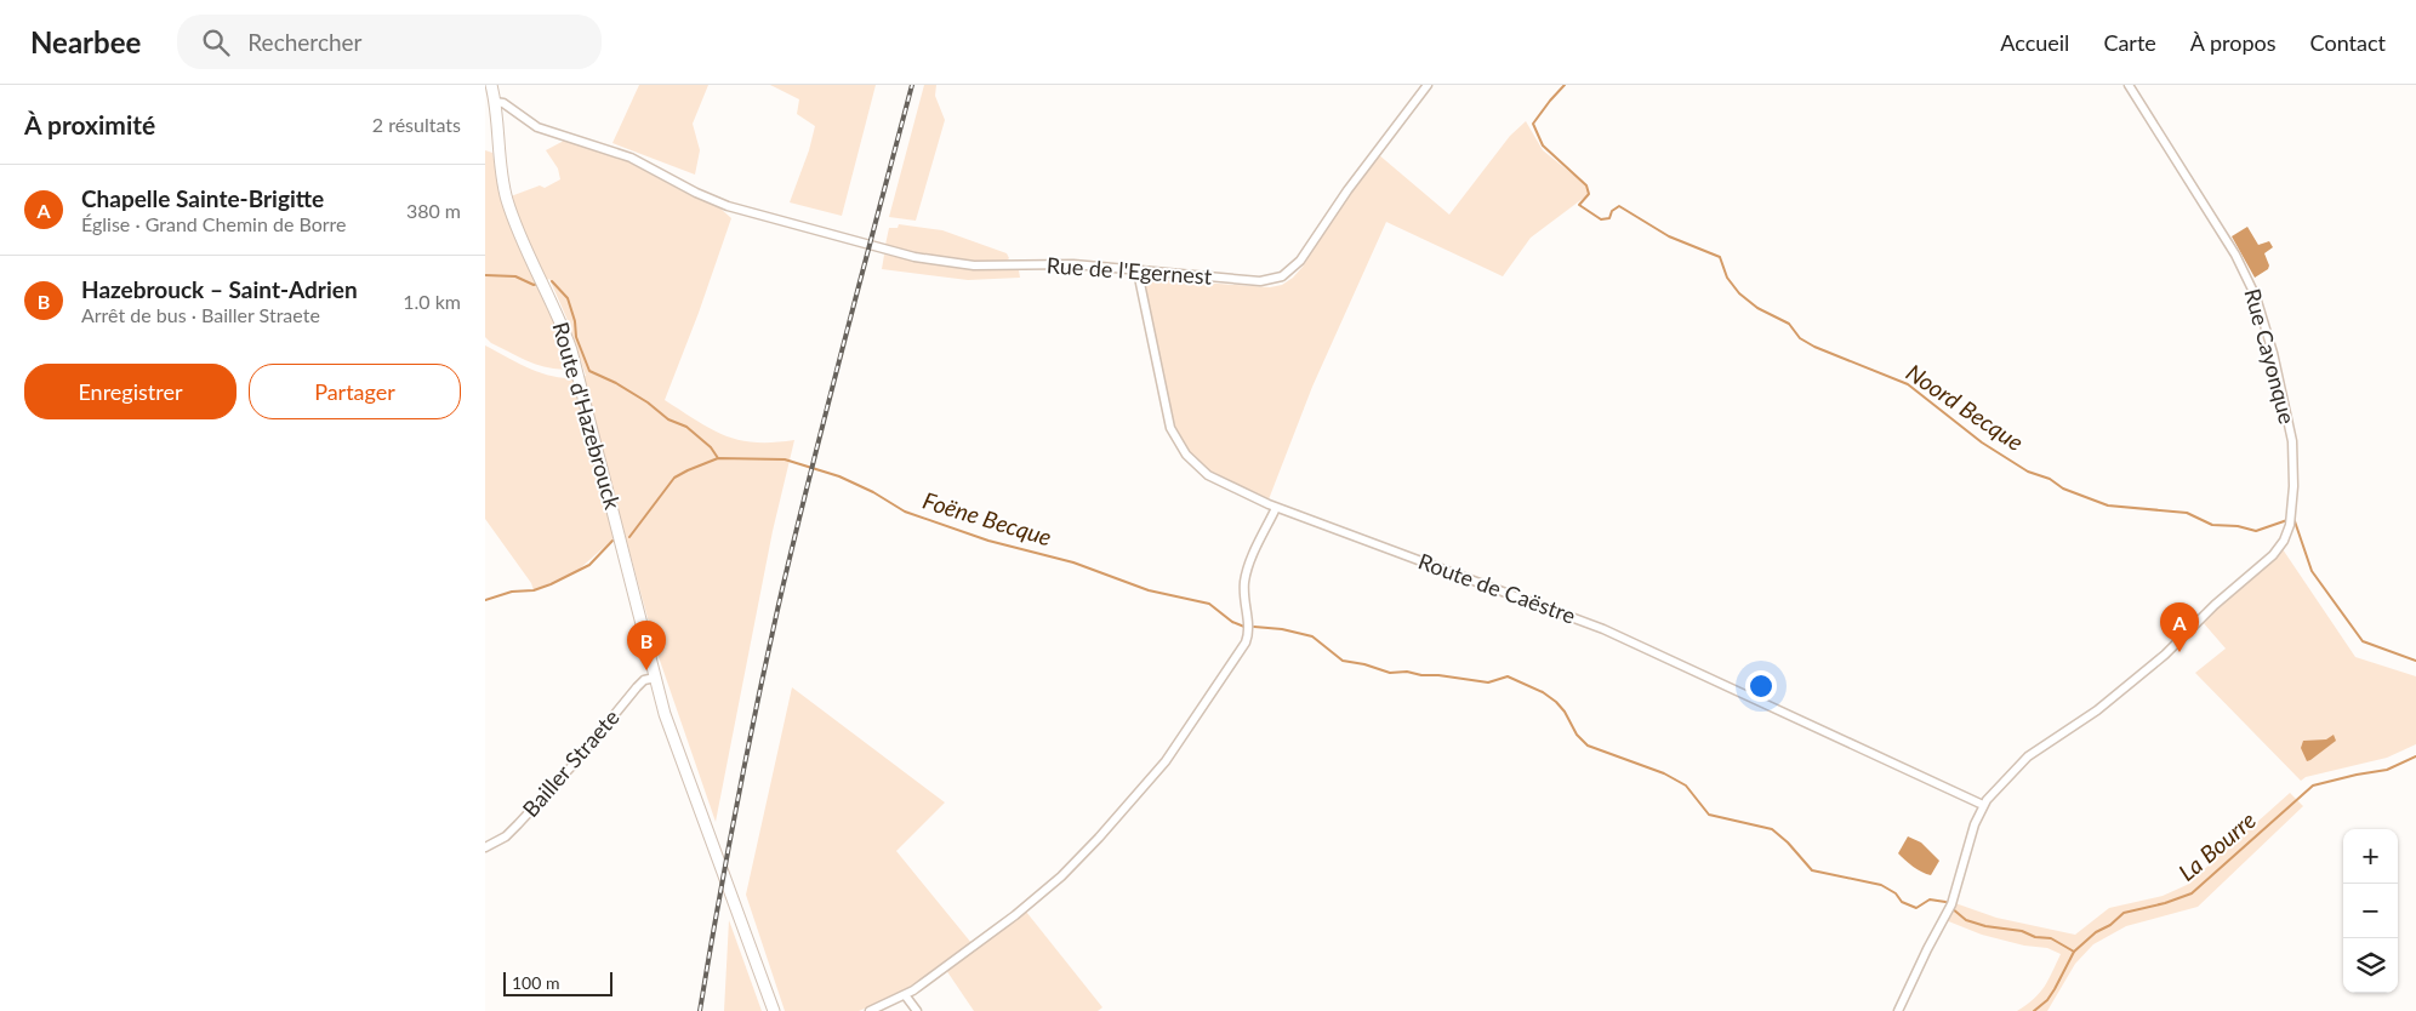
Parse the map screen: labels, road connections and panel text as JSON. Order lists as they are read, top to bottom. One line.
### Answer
{"streets":{"main road":["Route d'Hazebrouck"],"street":["Rue de l'Egernest","Rue Cayonque","Route de Caëstre","Bailler Straete"]},"crossings":[["Rue de l'Egernest","Route d'Hazebrouck"],["Rue de l'Egernest","Route de Caëstre"],["Rue Cayonque","Route de Caëstre"],["Route d'Hazebrouck","Bailler Straete"]],"water":["Noord Becque","Foëne Becque","La Bourre"],"scale_bar":"100 m","page":{"header":"Nearbee","search":"Rechercher","nav":["Accueil","Carte","À propos","Contact"],"heading":["À proximité","2 résultats"],"list":[{"mark":"A","name":"Chapelle Sainte-Brigitte","note":"Église · Grand Chemin de Borre","value":"380 m"},{"mark":"B","name":"Hazebrouck – Saint-Adrien","note":"Arrêt de bus · Bailler Straete","value":"1.0 km"}],"buttons":["Enregistrer","Partager"],"pins":["A","B"],"map_buttons":["+","−"],"scale":"100 m"}}
